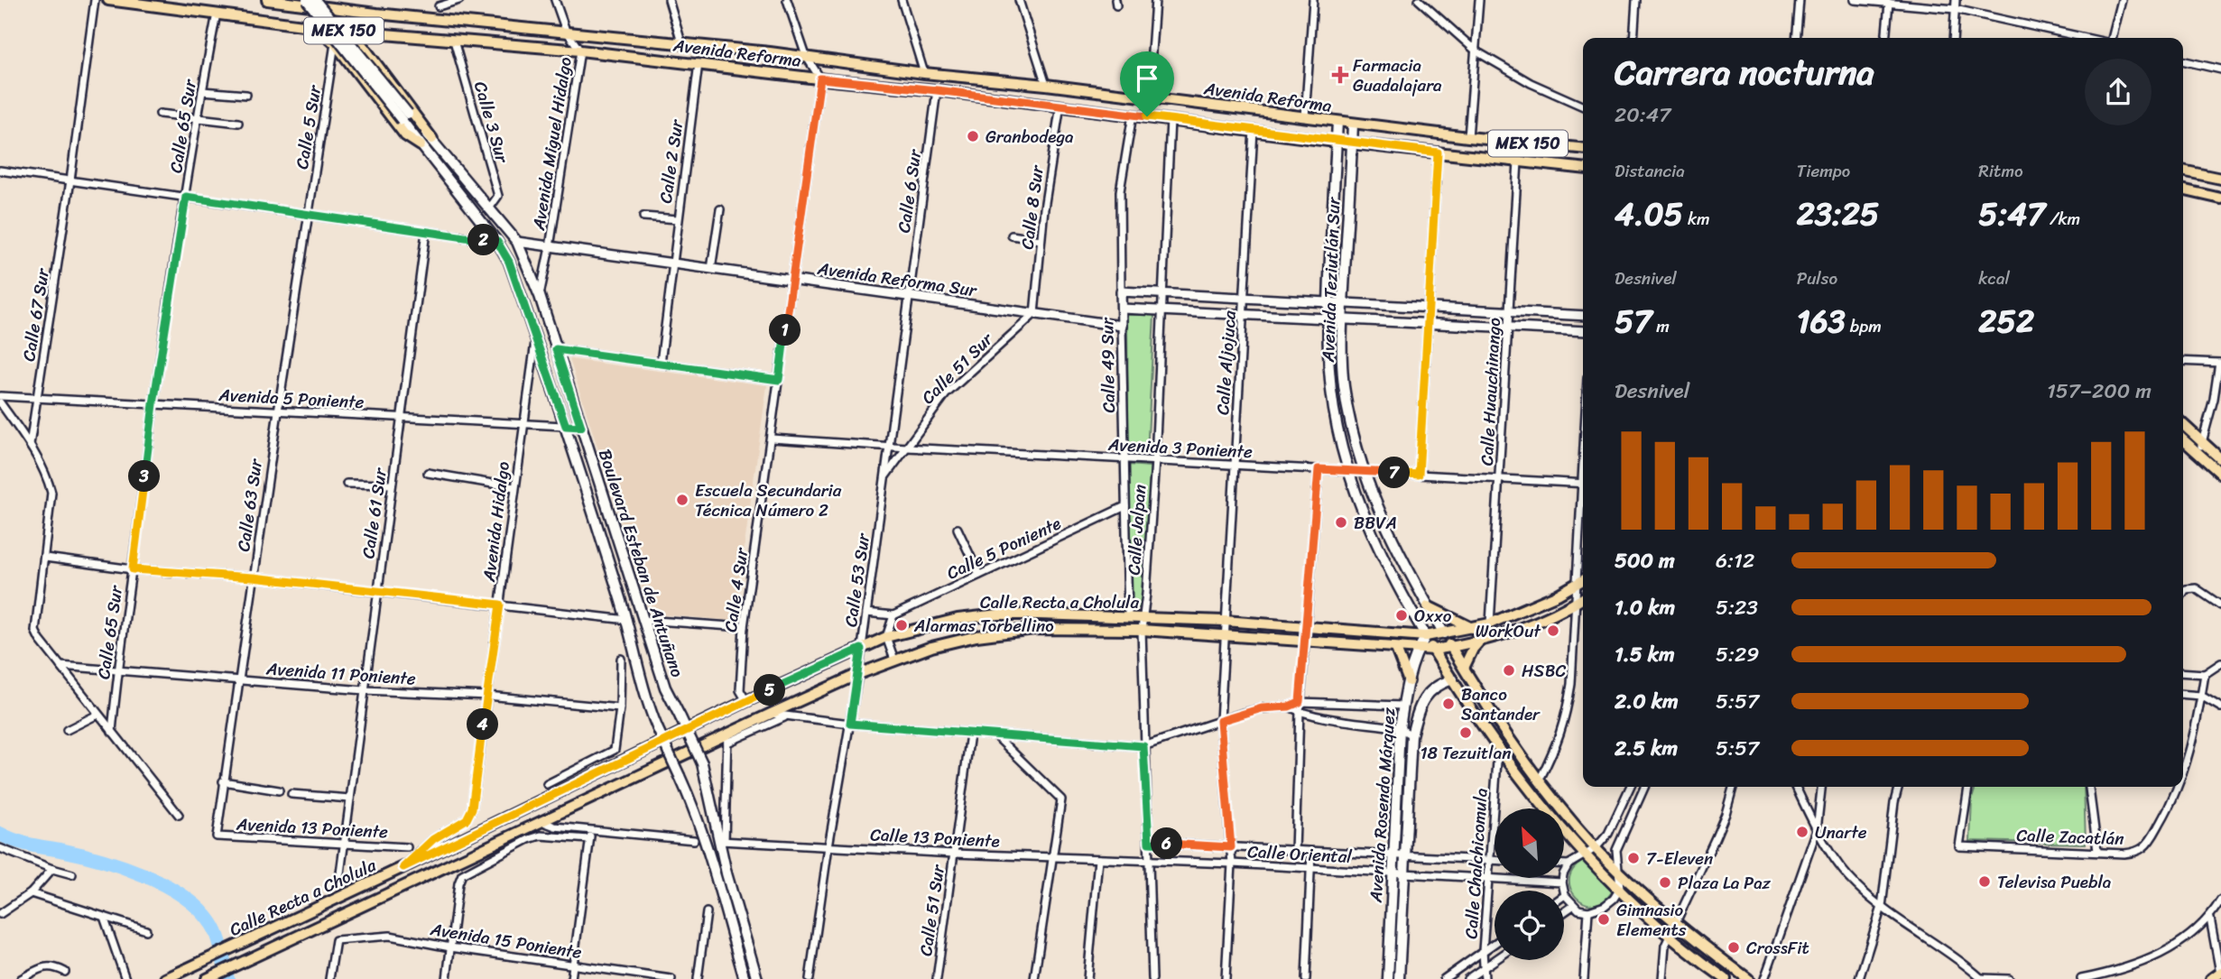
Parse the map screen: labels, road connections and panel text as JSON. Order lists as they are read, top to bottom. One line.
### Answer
{"streets":{"main road":["MEX 150","Avenida Reforma","Avenida Teziutlán Sur","Boulevard Esteban de Antuñano","Calle Recta a Cholula","Avenida Rosendo Márquez"],"street":["Calle 3 Sur","Calle 65 Sur","Calle 5 Sur","Avenida Miguel Hidalgo","Calle 2 Sur","Calle 6 Sur","Calle 8 Sur","Avenida Reforma Sur","Calle 67 Sur","Calle Aljojuca","Calle 49 Sur","Calle 51 Sur","Calle Huauchinango","Avenida 5 Poniente","Avenida 3 Poniente","Calle 63 Sur","Calle 61 Sur","Avenida Hidalgo","Calle Jalpan","Calle 5 Poniente","Calle 53 Sur","Calle 4 Sur","Avenida 11 Poniente","Avenida 13 Poniente","Calle Zacatlán","Calle 13 Poniente","Calle Oriental","Calle Chalchicomula","Avenida 15 Poniente"]},"crossings":[["Avenida Reforma","Calle 3 Sur"],["Avenida Reforma","Calle 65 Sur"],["Avenida Reforma","Avenida Miguel Hidalgo"],["Avenida Reforma","Calle 2 Sur"],["Avenida Reforma","Calle 6 Sur"],["Avenida Reforma","Calle 8 Sur"],["Avenida Reforma","Avenida Teziutlán Sur"],["Avenida Reforma","Calle Aljojuca"],["Avenida Reforma","Calle 49 Sur"],["Avenida Reforma","Calle Huauchinango"],["Avenida Reforma","Calle Jalpan"],["Avenida Reforma","Calle 4 Sur"],["Calle 3 Sur","Boulevard Esteban de Antuñano"],["Calle 65 Sur","Avenida 5 Poniente"],["Calle 65 Sur","Avenida 11 Poniente"],["Calle 5 Sur","Calle 63 Sur"],["Avenida Miguel Hidalgo","Avenida Reforma Sur"],["Avenida Miguel Hidalgo","Boulevard Esteban de Antuñano"],["Calle 2 Sur","Avenida Reforma Sur"],["Calle 6 Sur","Avenida Reforma Sur"],["Calle 6 Sur","Calle 53 Sur"],["Calle 8 Sur","Avenida Reforma Sur"],["Calle 8 Sur","Calle 51 Sur"],["Avenida Reforma Sur","Calle 49 Sur"],["Avenida Reforma Sur","Calle 51 Sur"],["Avenida Reforma Sur","Boulevard Esteban de Antuñano"],["Avenida Reforma Sur","Calle 53 Sur"],["Avenida Reforma Sur","Calle 4 Sur"],["Avenida Teziutlán Sur","Avenida 3 Poniente"],["Avenida Teziutlán Sur","Calle Recta a Cholula"],["Avenida Teziutlán Sur","Avenida Rosendo Márquez"],["Avenida Teziutlán Sur","Calle Oriental"],["Avenida Teziutlán Sur","Calle Chalchicomula"],["Calle 67 Sur","Avenida 5 Poniente"],["Calle Aljojuca","Avenida 3 Poniente"],["Calle Aljojuca","Calle Recta a Cholula"],["Calle Aljojuca","Calle Oriental"],["Calle 49 Sur","Avenida 3 Poniente"],["Calle 49 Sur","Calle 5 Poniente"],["Calle 49 Sur","Calle Recta a Cholula"],["Calle 51 Sur","Avenida 3 Poniente"],["Calle 51 Sur","Calle 53 Sur"],["Calle 51 Sur","Calle 13 Poniente"],["Calle Huauchinango","Avenida 3 Poniente"],["Calle Huauchinango","Calle Recta a Cholula"],["Avenida 5 Poniente","Calle 63 Sur"],["Avenida 5 Poniente","Calle 61 Sur"],["Avenida 5 Poniente","Avenida Hidalgo"],["Avenida 5 Poniente","Boulevard Esteban de Antuñano"],["Avenida 3 Poniente","Calle Jalpan"],["Avenida 3 Poniente","Calle 53 Sur"],["Avenida 3 Poniente","Calle 4 Sur"],["Calle 63 Sur","Avenida 11 Poniente"],["Calle 63 Sur","Avenida 13 Poniente"],["Calle 61 Sur","Avenida 11 Poniente"],["Calle 61 Sur","Avenida 13 Poniente"],["Avenida Hidalgo","Boulevard Esteban de Antuñano"],["Avenida Hidalgo","Calle Recta a Cholula"],["Avenida Hidalgo","Avenida 11 Poniente"],["Calle Jalpan","Calle Recta a Cholula"],["Calle Jalpan","Calle 13 Poniente"],["Calle Jalpan","Calle Oriental"],["Boulevard Esteban de Antuñano","Calle 13 Poniente"],["Calle 53 Sur","Calle Recta a Cholula"],["Calle 53 Sur","Calle 13 Poniente"],["Calle 4 Sur","Calle Recta a Cholula"],["Calle Recta a Cholula","Avenida Rosendo Márquez"],["Avenida Rosendo Márquez","Calle Oriental"],["Calle 13 Poniente","Calle Oriental"],["Calle Oriental","Calle Chalchicomula"]],"places":{"health":["Farmacia Guadalajara"],"other":["Granbodega","Escuela Secundaria Técnica Número 2","BBVA","Oxxo","Alarmas Torbellino","WorkOut","HSBC","Banco Santander","18 Tezuitlan","Unarte","7-Eleven","Televisa Puebla","Plaza La Paz","Gimnasio Elements","CrossFit"]},"north":"top left","page":{"heading":["Carrera nocturna","20:47"],"stats":[["Distancia","4.05 km"],["Tiempo","23:25"],["Ritmo","5:47 /km"],["Desnivel","57 m"],["Pulso","163 bpm"],["kcal","252"]],"pins":["2","1","7","3","5","4","6"],"chart":["Desnivel","157–200 m"],"list":[{"name":"500 m","note":"6:12"},{"name":"1.0 km","note":"5:23"},{"name":"1.5 km","note":"5:29"},{"name":"2.0 km","note":"5:57"},{"name":"2.5 km","note":"5:57"}]}}
